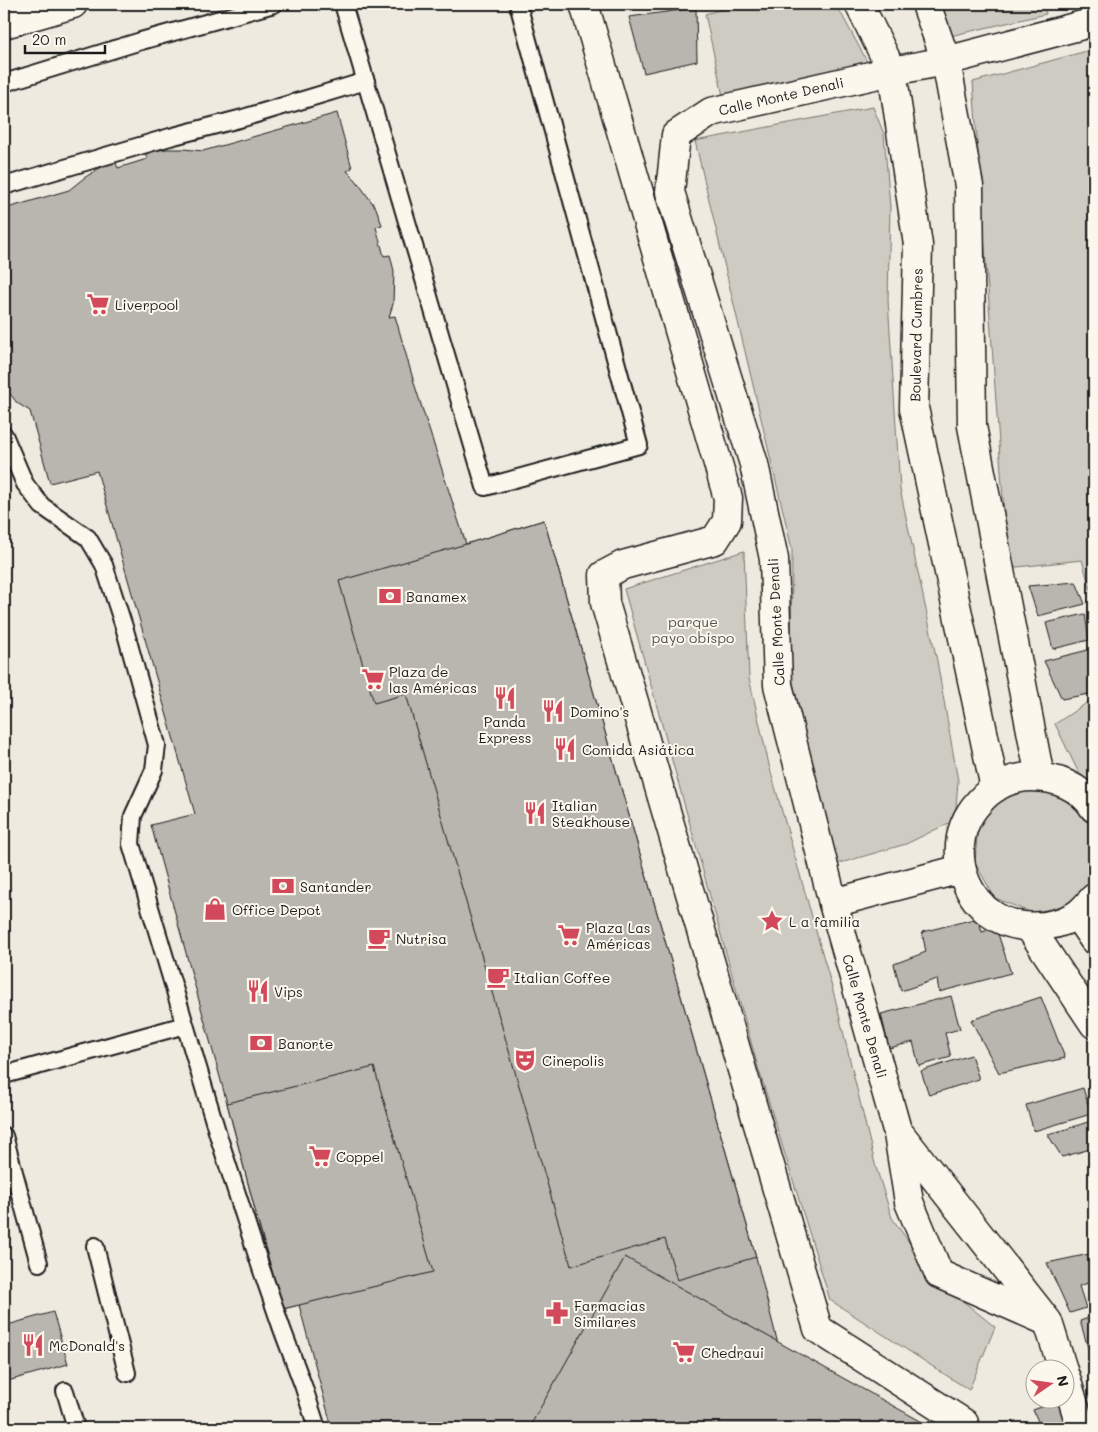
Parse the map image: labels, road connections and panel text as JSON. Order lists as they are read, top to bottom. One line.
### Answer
{"streets":{"street":["Calle Monte Denali","Boulevard Cumbres"]},"crossings":[["Calle Monte Denali","Boulevard Cumbres"]],"parks":["parque payo obispo"],"places":{"supermarket":["Liverpool","Plaza de las Américas","Plaza Las Américas","Coppel","Chedraui"],"bank":["Banamex","Santander","Banorte"],"restaurant":["Panda Express","Domino's","Comida Asiática","Italian Steakhouse","Vips","McDonald's"],"shop":["Office Depot"],"place":["L a familia"],"cafe":["Nutrisa","Italian Coffee"],"theatre":["Cinepolis"],"pharmacy":["Farmacias Similares"]},"scale_bar":"20 m","north":"right"}
